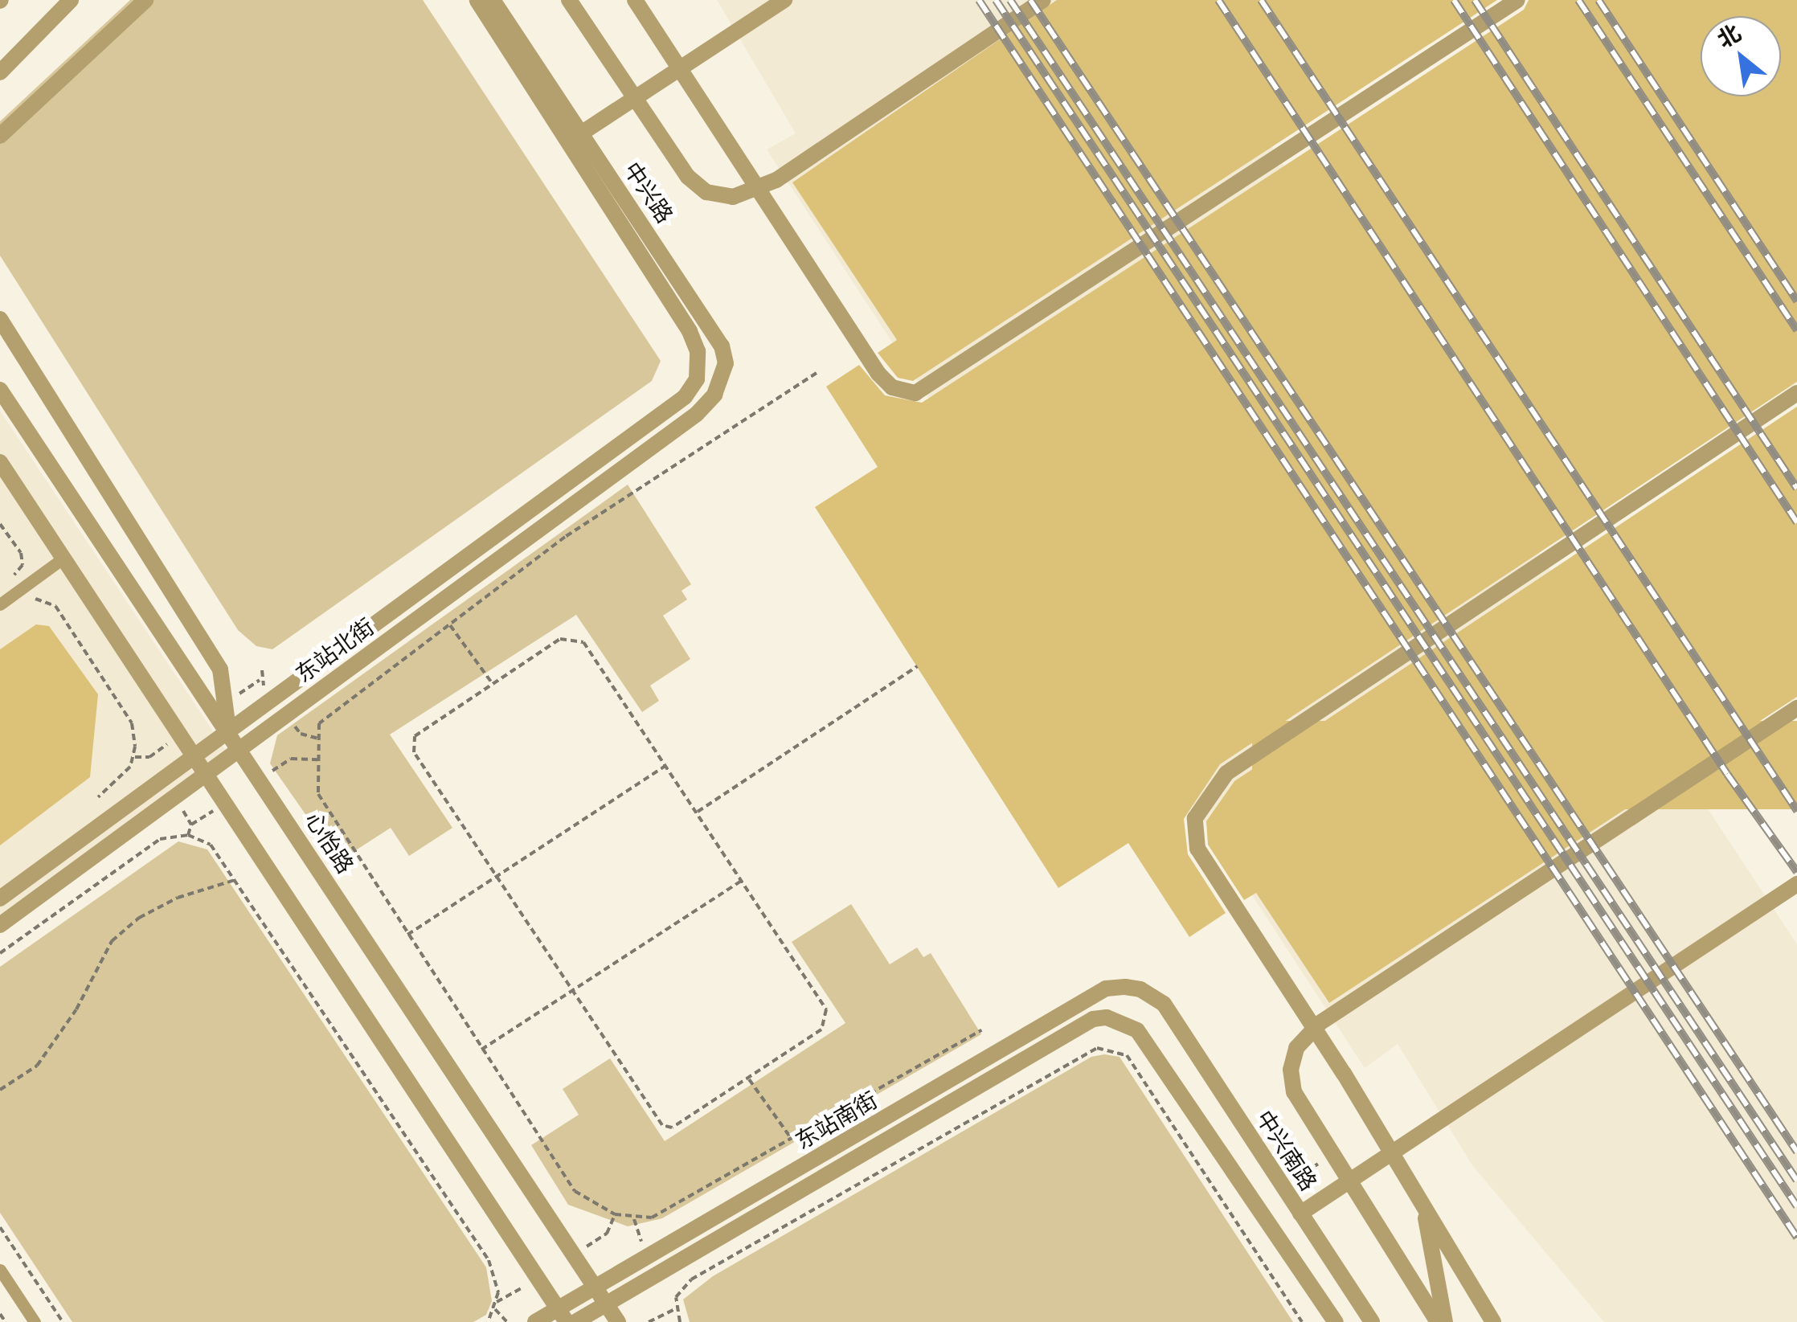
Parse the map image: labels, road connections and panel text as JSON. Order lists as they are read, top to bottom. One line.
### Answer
{"streets":{"street":["中兴路","东站北街","心怡路","东站南街","中兴南路"]},"crossings":[["中兴路","东站北街"],["东站北街","心怡路"],["心怡路","东站南街"],["东站南街","中兴南路"]],"north":"top left"}
